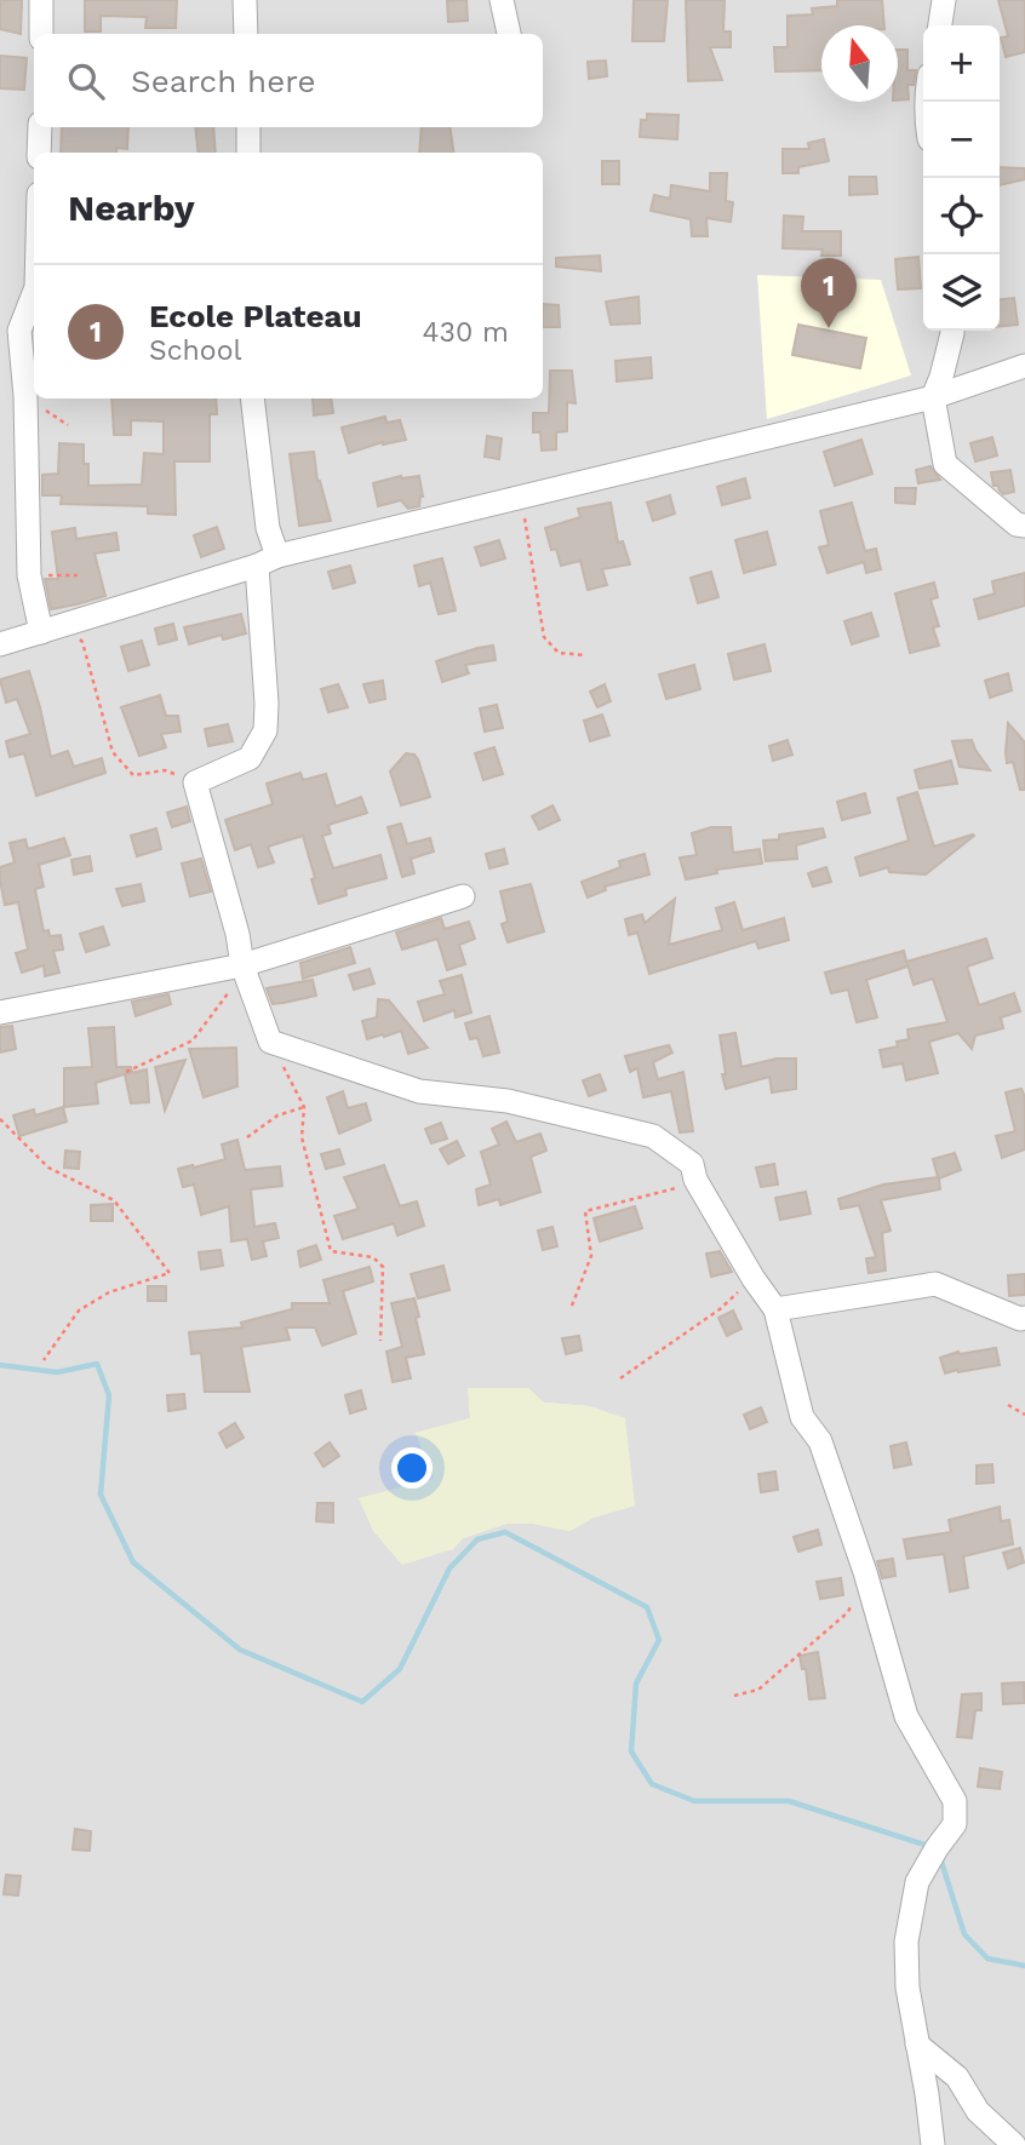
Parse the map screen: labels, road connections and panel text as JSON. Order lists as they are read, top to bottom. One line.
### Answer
{"north":"top","page":{"map_buttons":["+","−"],"search":"Search here","heading":"Nearby","pins":"1","list":[{"mark":"1","name":"Ecole Plateau","note":"School","value":"430 m"}]}}
